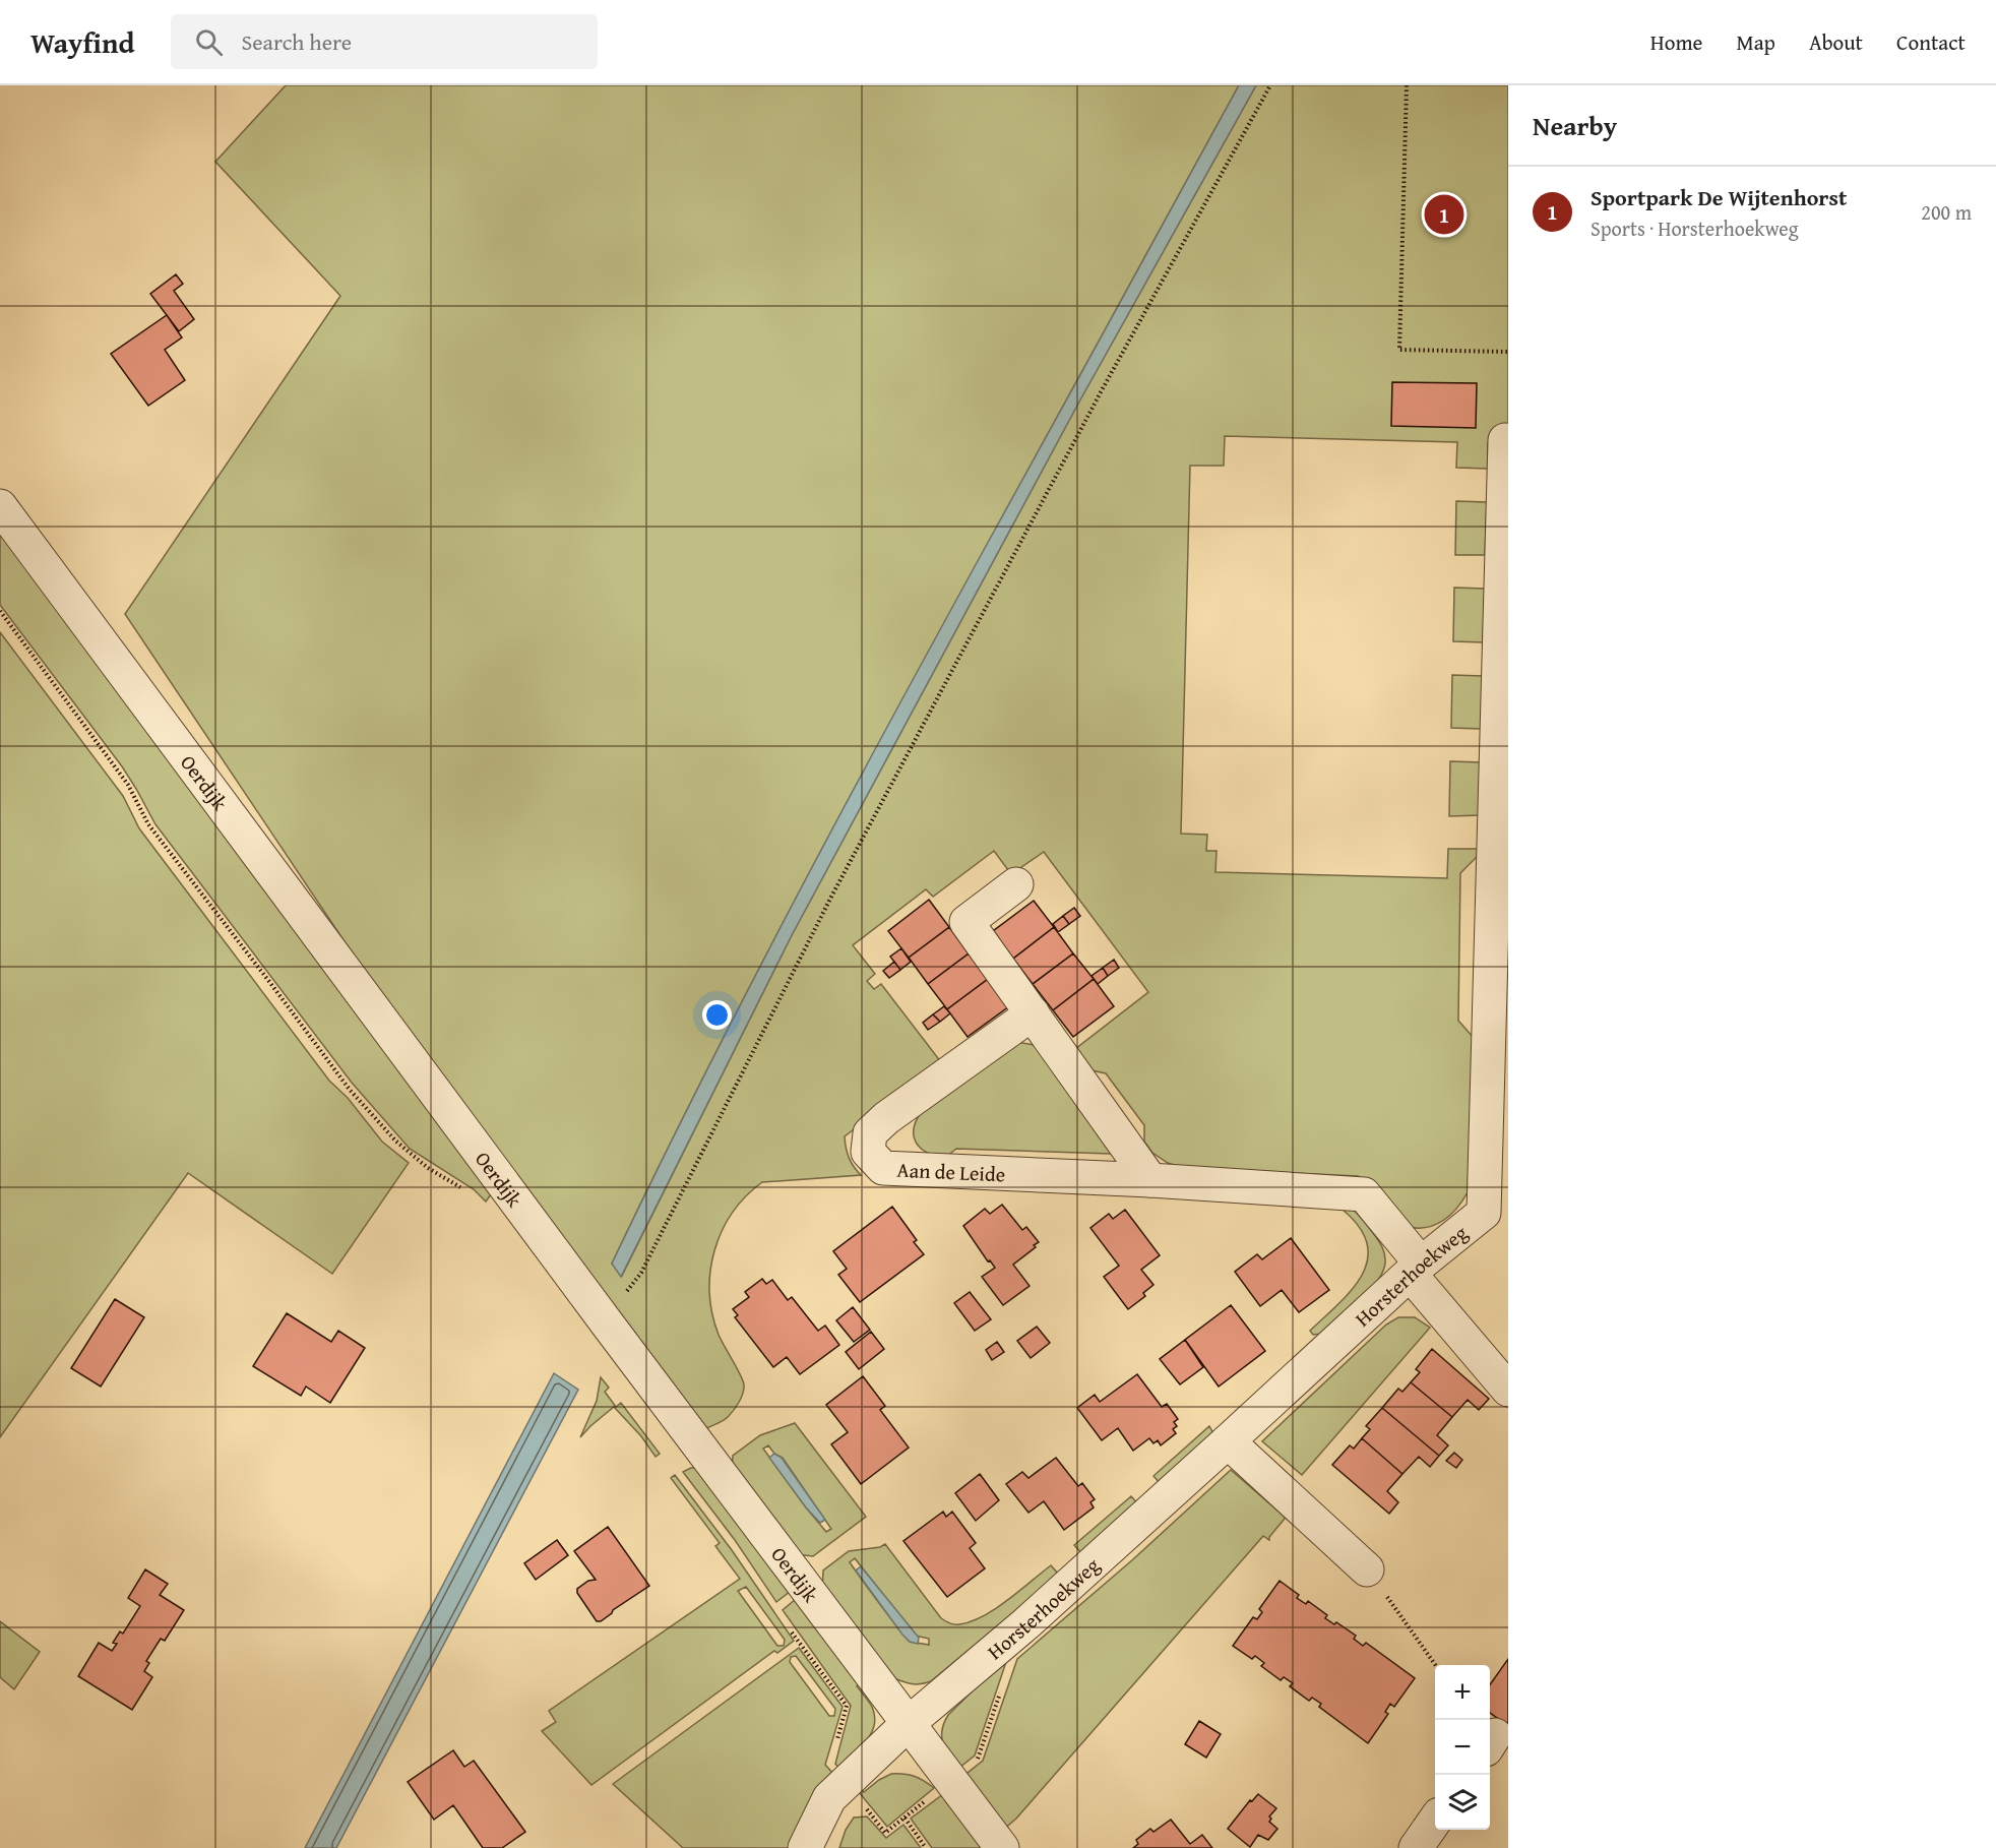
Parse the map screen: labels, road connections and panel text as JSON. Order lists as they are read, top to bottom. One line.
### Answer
{"streets":{"street":["Oerdijk","Aan de Leide","Horsterhoekweg"]},"crossings":[["Oerdijk","Horsterhoekweg"],["Aan de Leide","Horsterhoekweg"]],"page":{"header":"Wayfind","search":"Search here","nav":["Home","Map","About","Contact"],"heading":"Nearby","list":[{"mark":"1","name":"Sportpark De Wijtenhorst","note":"Sports · Horsterhoekweg","value":"200 m"}],"pins":"1","map_buttons":["+","−"]}}
